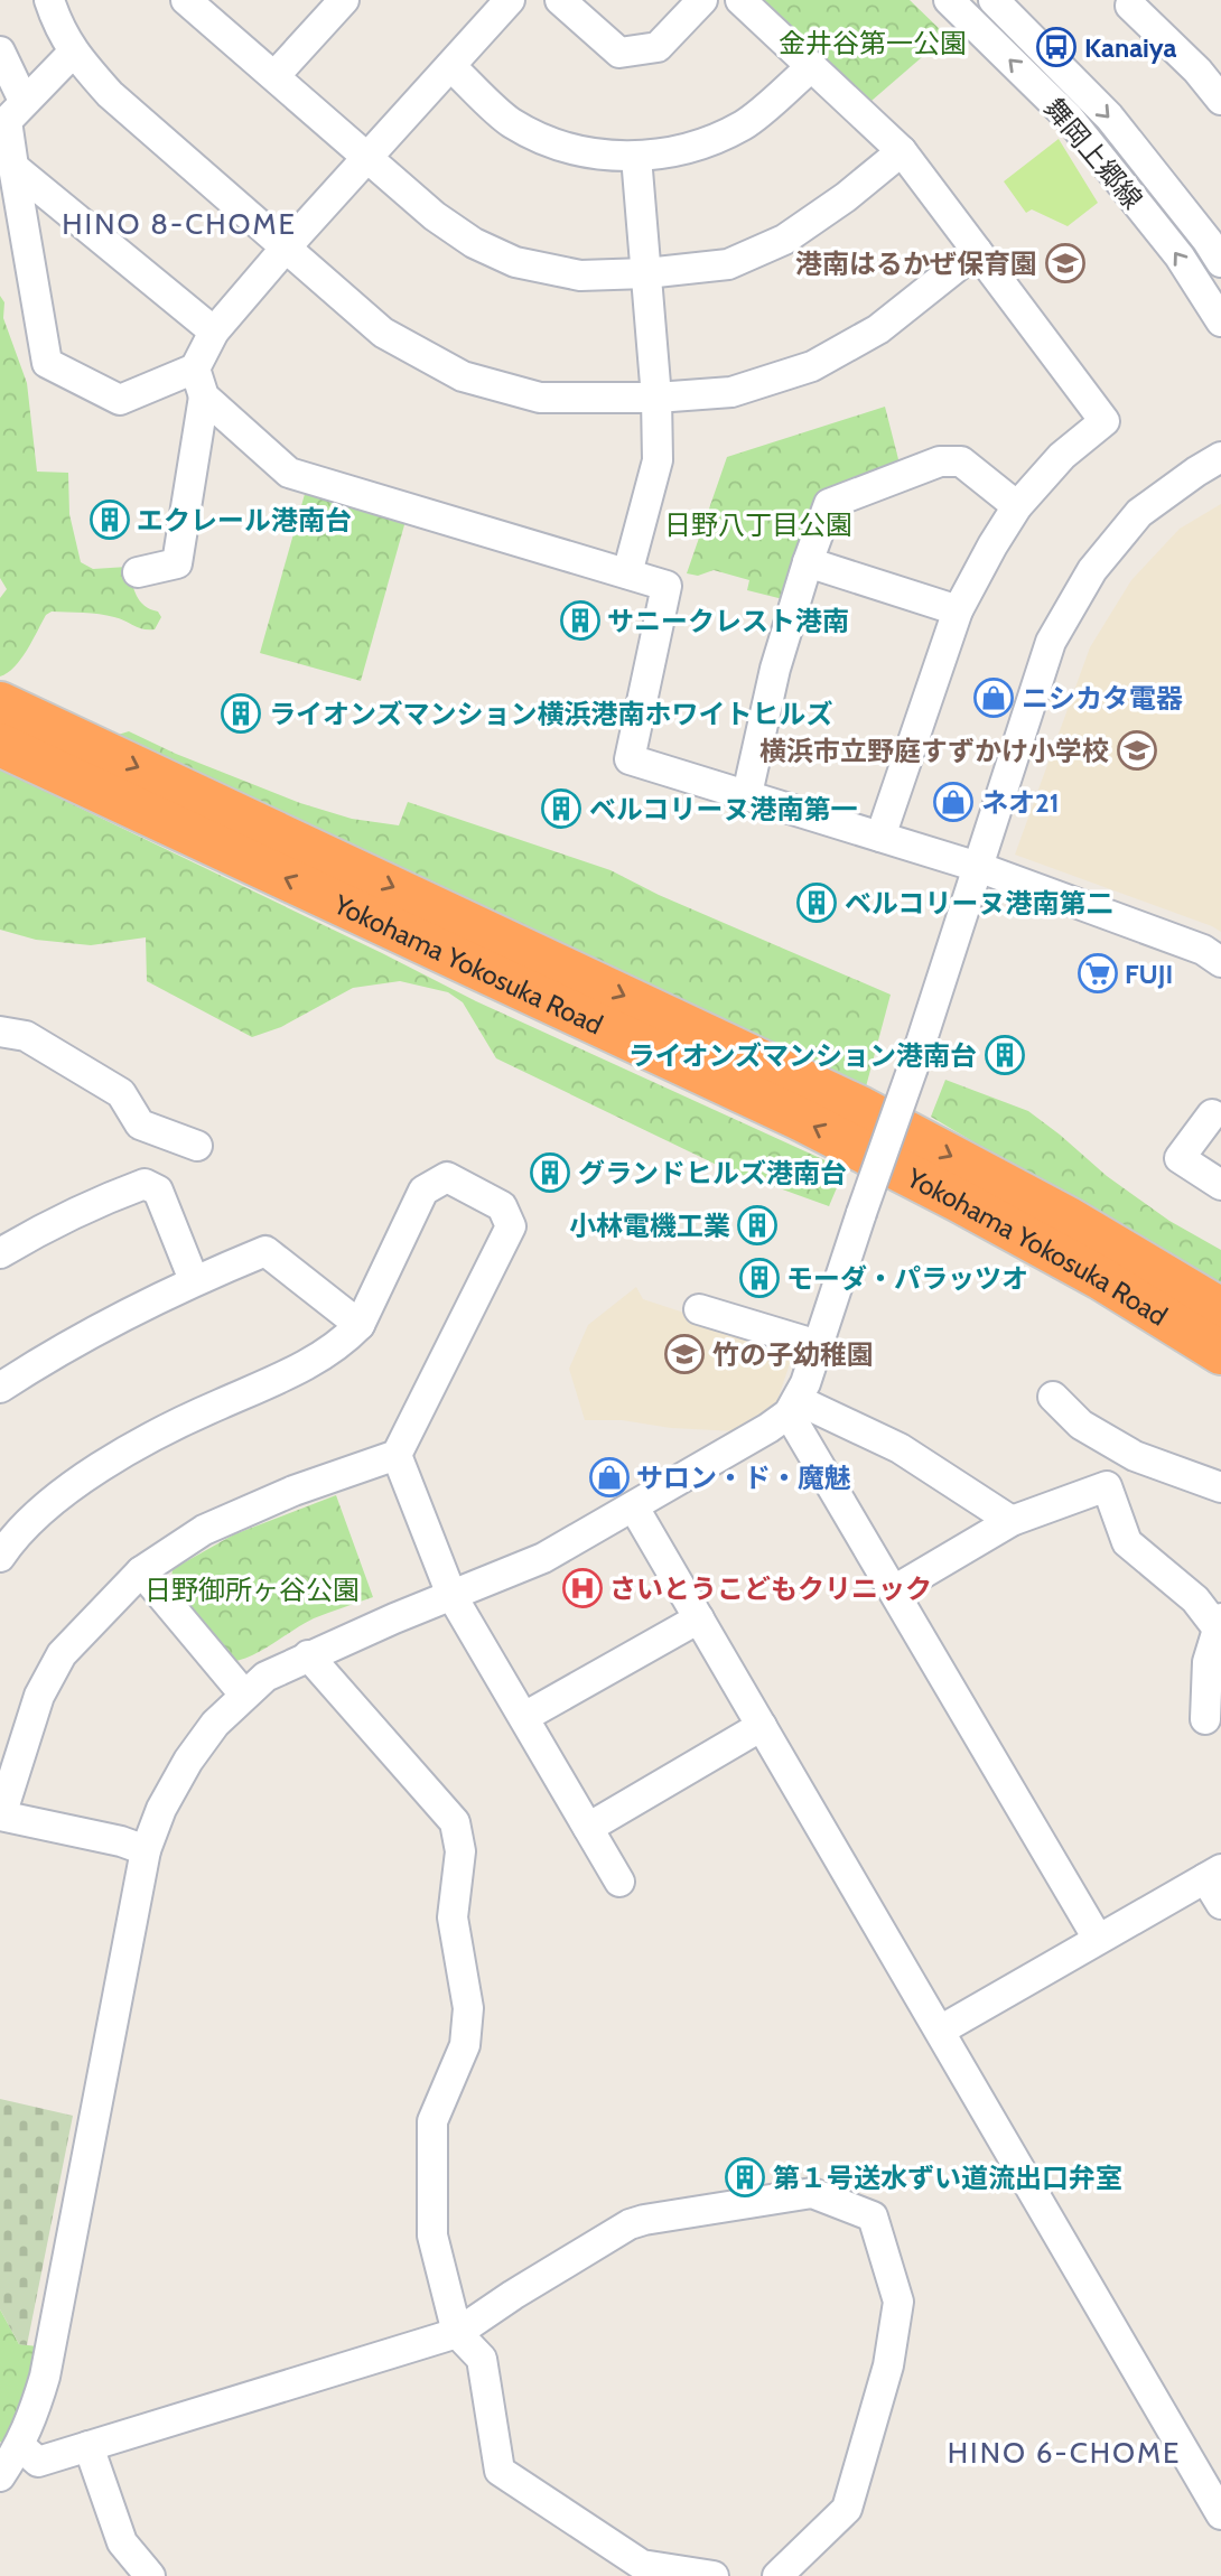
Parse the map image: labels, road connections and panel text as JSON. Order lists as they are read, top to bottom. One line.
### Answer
{"streets":{"highway":["Yokohama Yokosuka Road"],"street":["舞岡上郷線"]},"districts":["HINO 8-CHOME","HINO 6-CHOME"],"parks":["金井谷第一公園","日野八丁目公園","日野御所ヶ谷公園"],"places":{"bus stop":["Kanaiya"],"school or university":["港南はるかぜ保育園","横浜市立野庭すずかけ小学校","竹の子幼稚園"],"building":["エクレール港南台","サニークレスト港南","ライオンズマンション横浜港南ホワイトヒルズ","ベルコリーヌ港南第一","ベルコリーヌ港南第二","ライオンズマンション港南台","グランドヒルズ港南台","小林電機工業","モーダ・パラッツオ","第１号送水ずい道流出口弁室"],"shop":["ニシカタ電器","ネオ21","サロン・ド・魔魅"],"supermarket":["FUJI"],"hospital":["さいとうこどもクリニック"]}}
